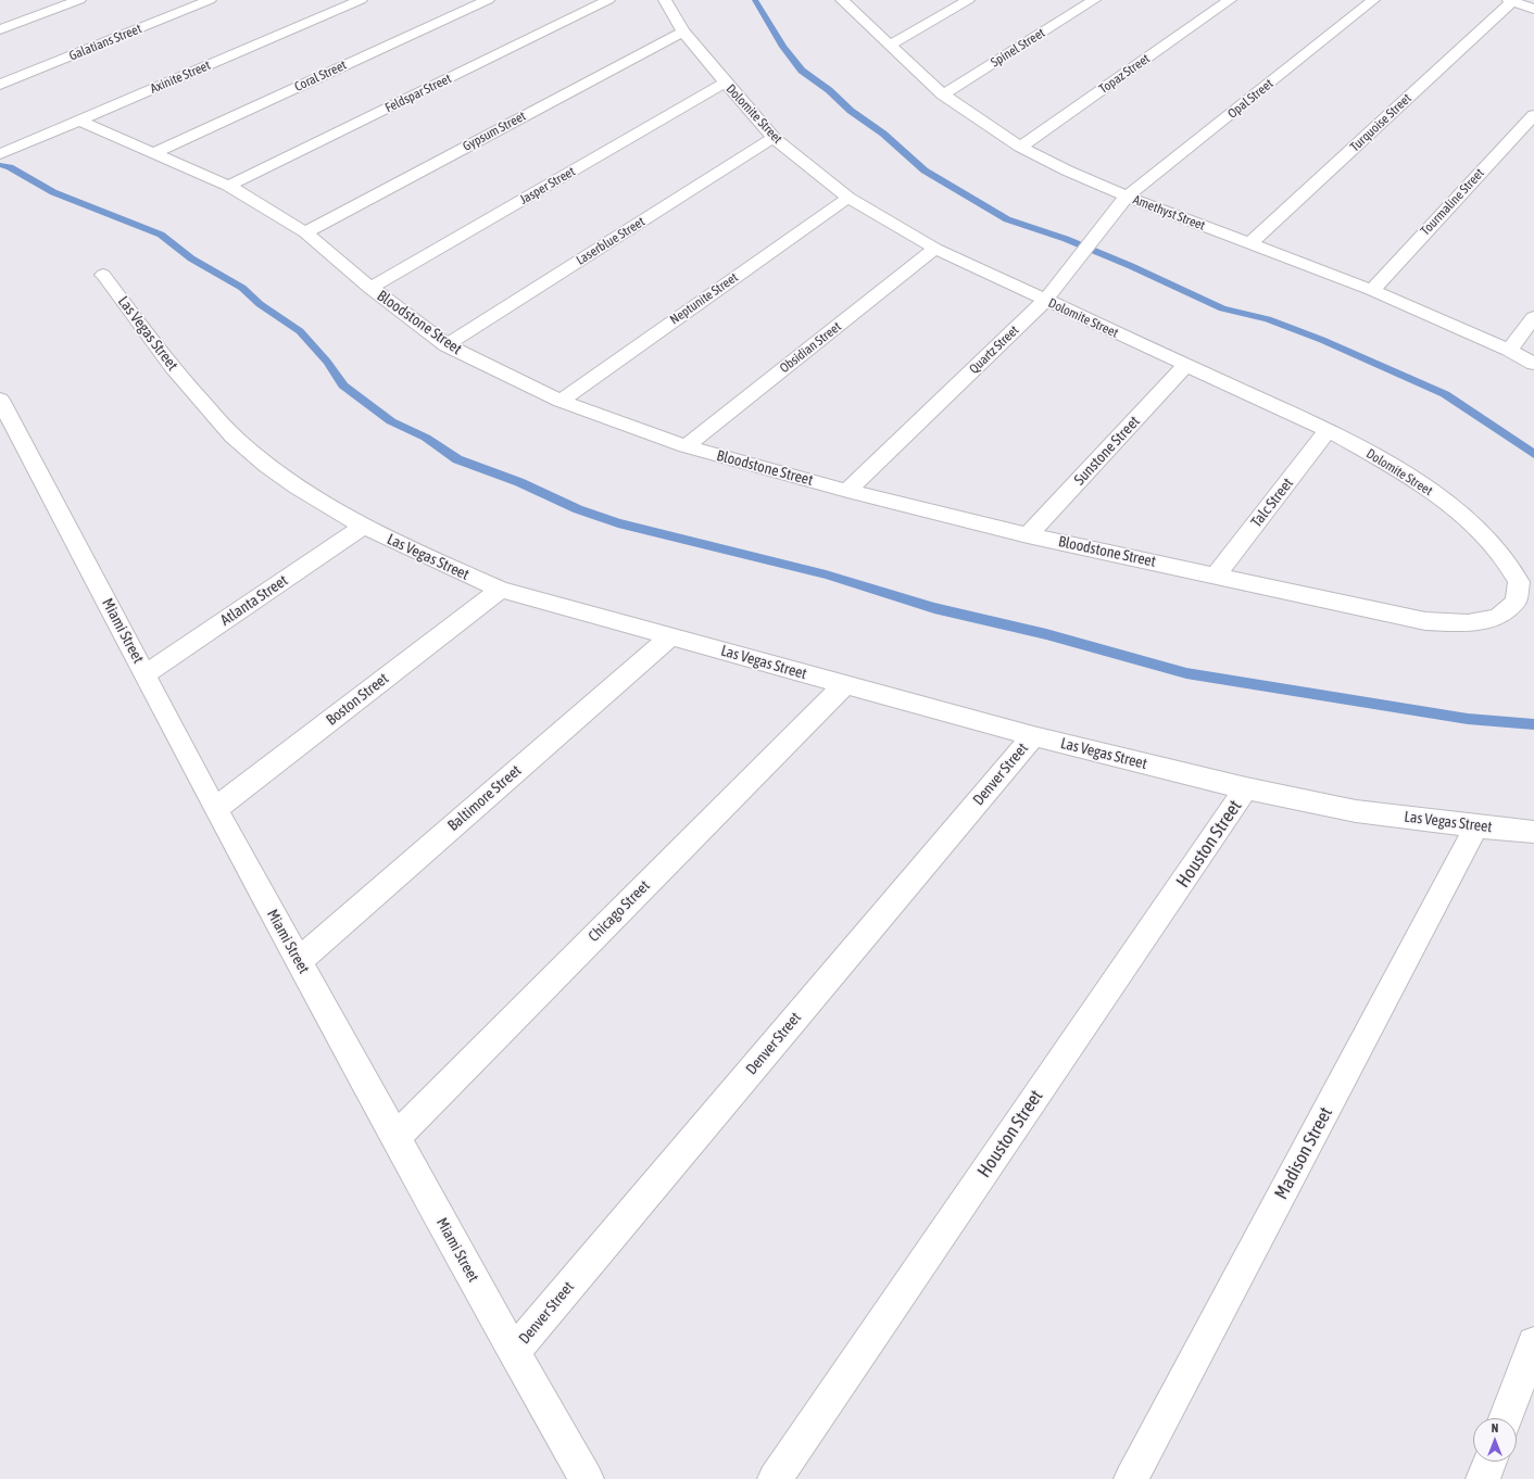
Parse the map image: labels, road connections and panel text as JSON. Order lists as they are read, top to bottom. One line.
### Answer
{"streets":{"street":["Galatians Street","Spinel Street","Topaz Street","Coral Street","Axinite Street","Feldspar Street","Opal Street","Dolomite Street","Turquoise Street","Gypsum Street","Jasper Street","Tourmaline Street","Amethyst Street","Laserblue Street","Neptunite Street","Bloodstone Street","Las Vegas Street","Obsidian Street","Quartz Street","Sunstone Street","Talc Street","Atlanta Street","Miami Street","Boston Street","Denver Street","Baltimore Street","Houston Street","Chicago Street","Madison Street"]},"crossings":[["Spinel Street","Amethyst Street"],["Topaz Street","Amethyst Street"],["Coral Street","Bloodstone Street"],["Axinite Street","Bloodstone Street"],["Feldspar Street","Bloodstone Street"],["Opal Street","Amethyst Street"],["Opal Street","Quartz Street"],["Dolomite Street","Gypsum Street"],["Dolomite Street","Jasper Street"],["Dolomite Street","Laserblue Street"],["Dolomite Street","Neptunite Street"],["Dolomite Street","Bloodstone Street"],["Dolomite Street","Obsidian Street"],["Dolomite Street","Quartz Street"],["Dolomite Street","Sunstone Street"],["Dolomite Street","Talc Street"],["Turquoise Street","Amethyst Street"],["Gypsum Street","Bloodstone Street"],["Jasper Street","Bloodstone Street"],["Tourmaline Street","Amethyst Street"],["Amethyst Street","Quartz Street"],["Laserblue Street","Bloodstone Street"],["Neptunite Street","Bloodstone Street"],["Bloodstone Street","Obsidian Street"],["Bloodstone Street","Quartz Street"],["Bloodstone Street","Sunstone Street"],["Bloodstone Street","Talc Street"],["Las Vegas Street","Atlanta Street"],["Las Vegas Street","Boston Street"],["Las Vegas Street","Denver Street"],["Las Vegas Street","Baltimore Street"],["Las Vegas Street","Houston Street"],["Las Vegas Street","Chicago Street"],["Las Vegas Street","Madison Street"],["Atlanta Street","Miami Street"],["Miami Street","Boston Street"],["Miami Street","Denver Street"],["Miami Street","Baltimore Street"],["Miami Street","Chicago Street"]],"north":"top"}
